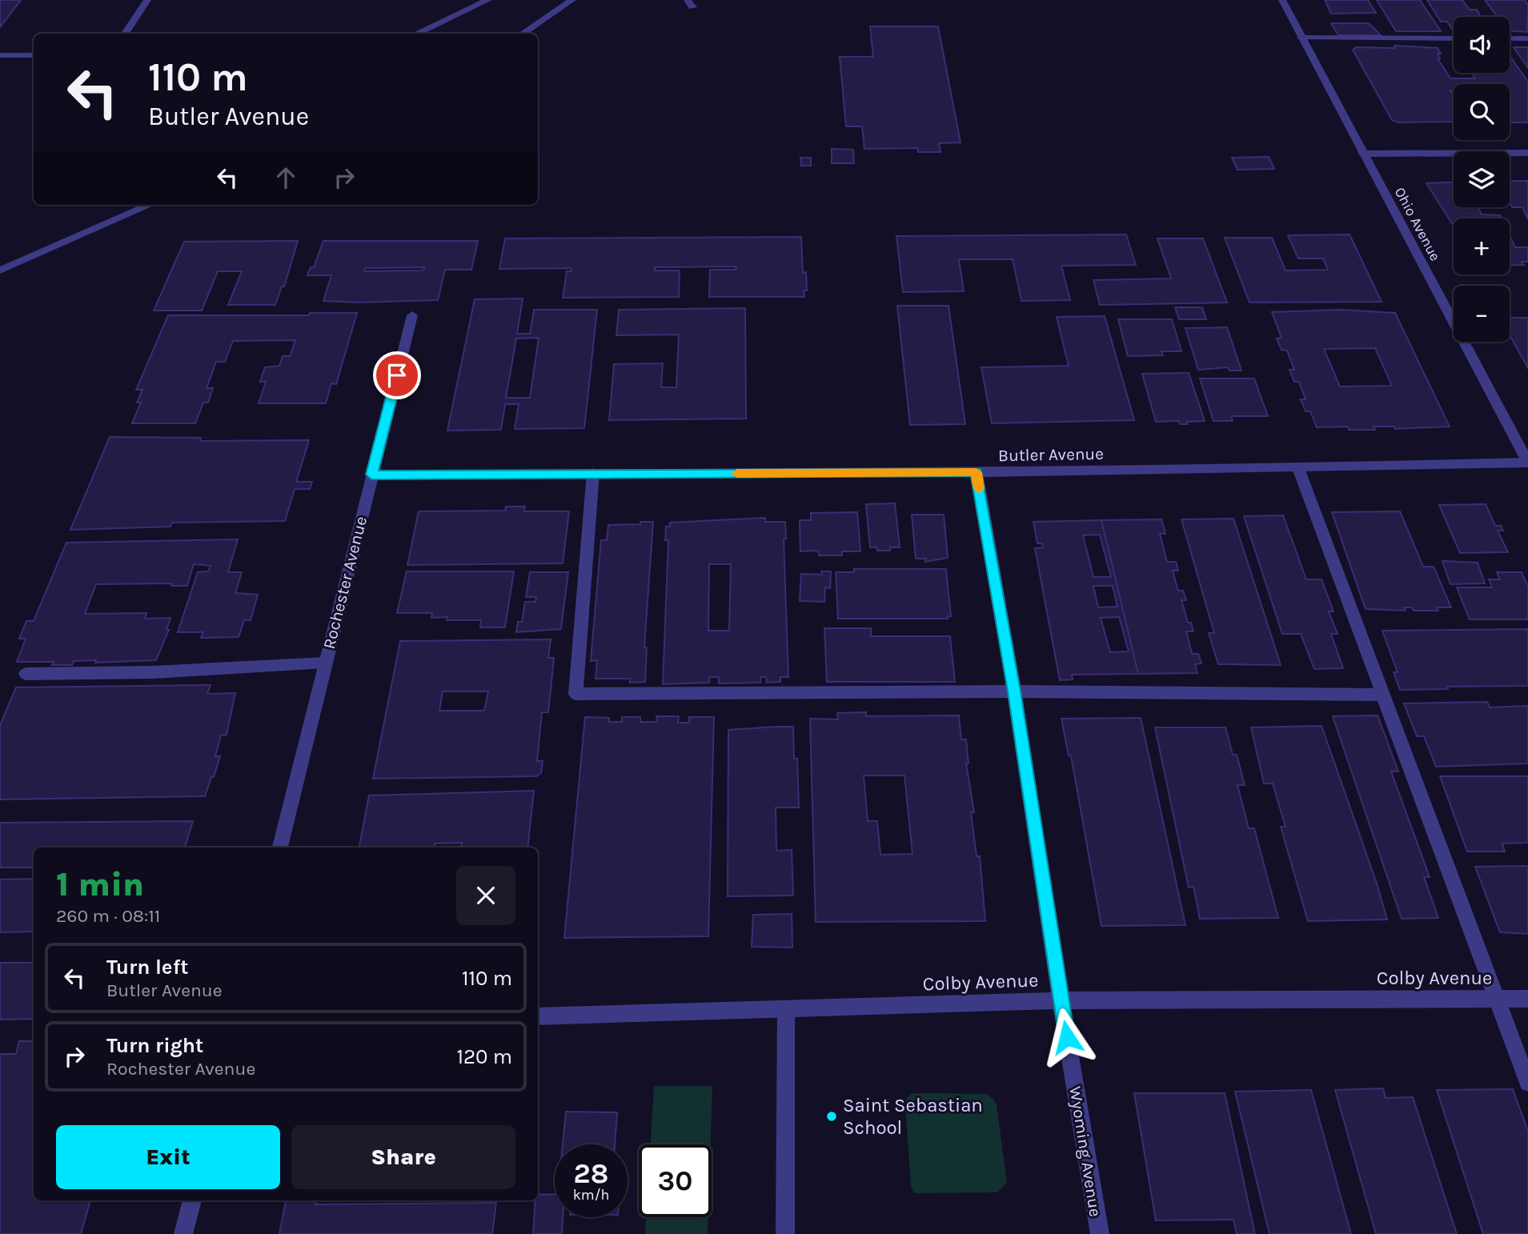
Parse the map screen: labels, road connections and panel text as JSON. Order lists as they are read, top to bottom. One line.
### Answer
{"streets":{"street":["Ohio Avenue","Butler Avenue","Rochester Avenue","Colby Avenue","Wyoming Avenue"]},"crossings":[["Ohio Avenue","Butler Avenue"],["Butler Avenue","Rochester Avenue"],["Butler Avenue","Wyoming Avenue"],["Colby Avenue","Wyoming Avenue"]],"places":["Saint Sebastian School"],"page":{"map_buttons":["+","−"],"turn":["110 m","Butler Avenue"],"heading":["1 min","260 m · 08:11"],"list":[{"name":"Turn left","note":"Butler Avenue","value":"110 m"},{"name":"Turn right","note":"Rochester Avenue","value":"120 m"}],"buttons":["Exit","Share"],"speed":"28 km/h","limit":"30"}}
